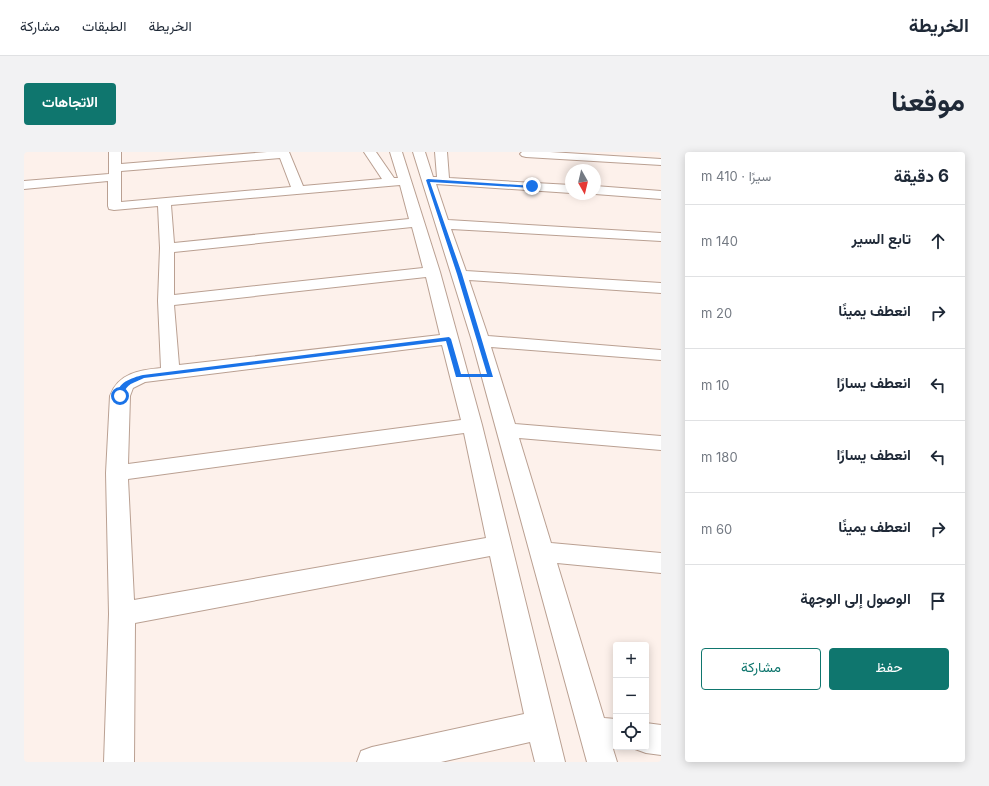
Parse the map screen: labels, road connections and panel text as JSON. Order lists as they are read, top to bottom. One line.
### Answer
{"north":"bottom","page":{"header":"الخريطة","nav":["الخريطة","الطبقات","مشاركة"],"title":"موقعنا","buttons":["الاتجاهات",["حفظ","مشاركة"]],"heading":["6 دقيقة","سيرًا · 410 m"],"list":[["تابع السير","140 m"],["انعطف يمينًا","20 m"],["انعطف يسارًا","10 m"],["انعطف يسارًا","180 m"],["انعطف يمينًا","60 m"],"الوصول إلى الوجهة"],"map_buttons":["+","−"]}}
